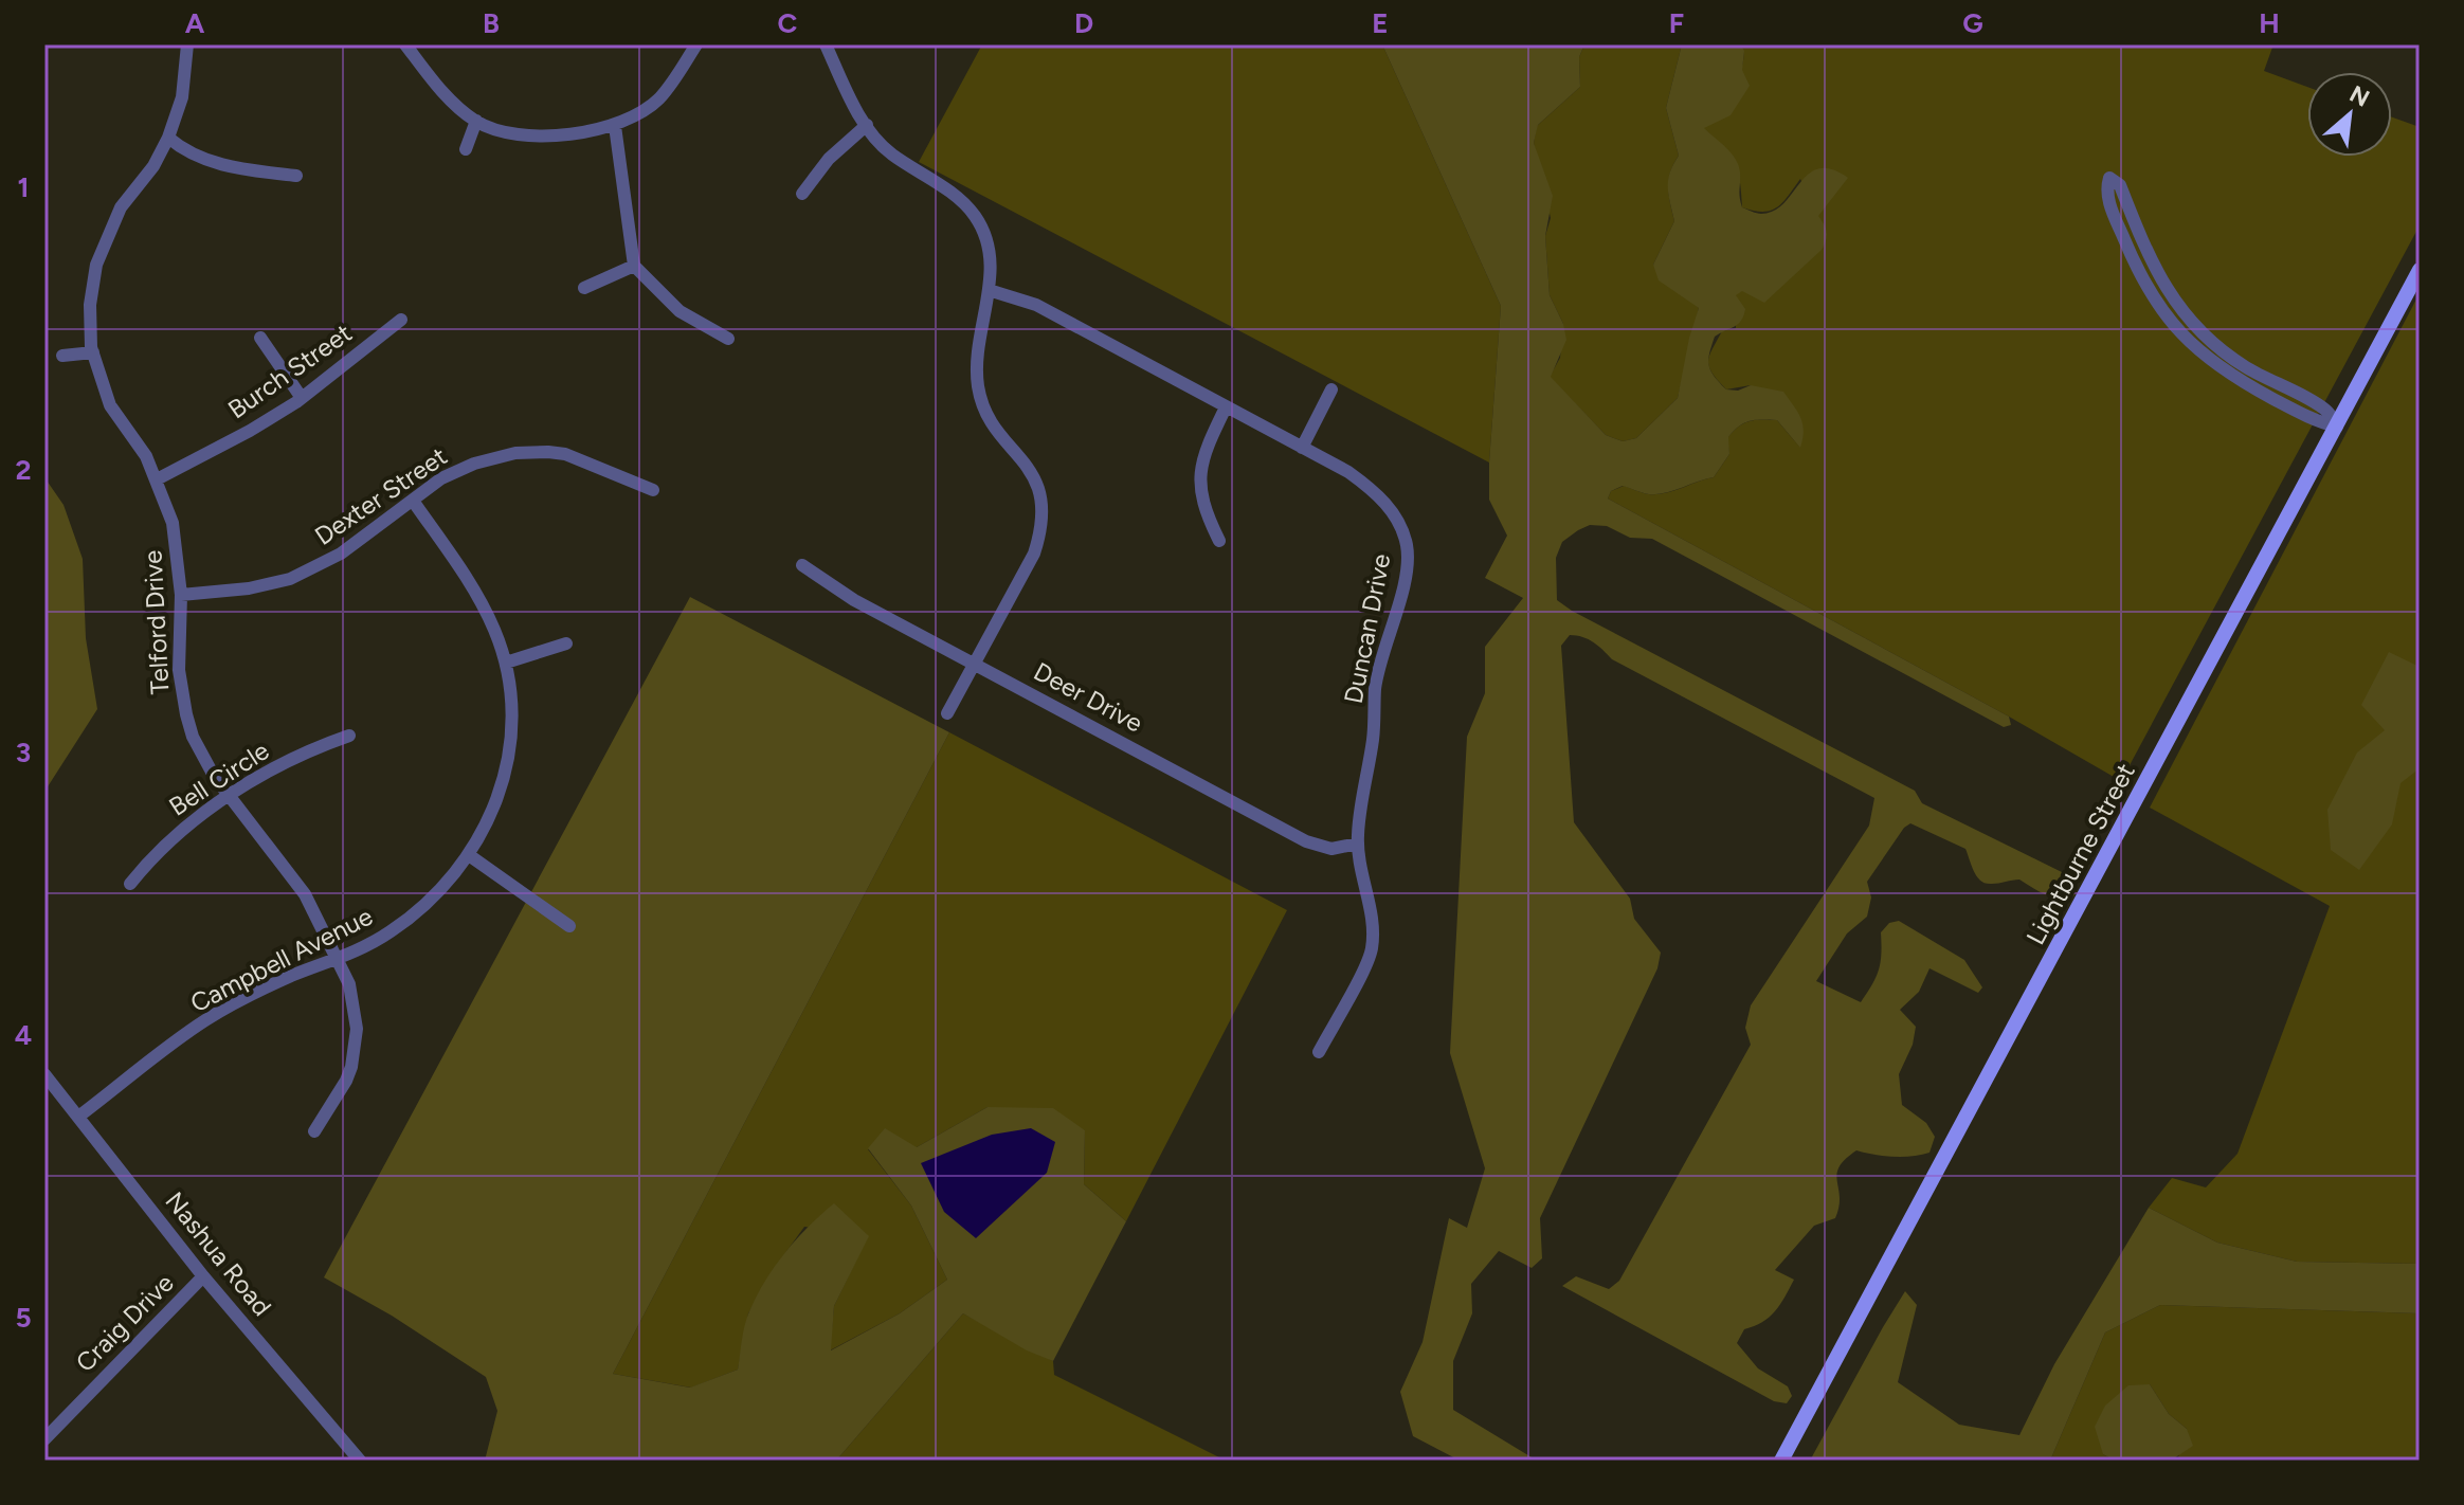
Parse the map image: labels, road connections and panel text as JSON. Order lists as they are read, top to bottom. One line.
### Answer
{"streets":{"main road":["Lightburne Street"],"street":["Burch Street","Dexter Street","Telford Drive","Duncan Drive","Deer Drive","Bell Circle","Campbell Avenue","Nashua Road","Craig Drive"]},"crossings":[["Burch Street","Telford Drive"],["Dexter Street","Telford Drive"],["Dexter Street","Campbell Avenue"],["Telford Drive","Bell Circle"],["Telford Drive","Campbell Avenue"],["Duncan Drive","Deer Drive"],["Campbell Avenue","Nashua Road"],["Nashua Road","Craig Drive"]],"north":"top right","grid":{"columns":["A","B","C","D","E","F","G","H"],"rows":["1","2","3","4","5"]}}
